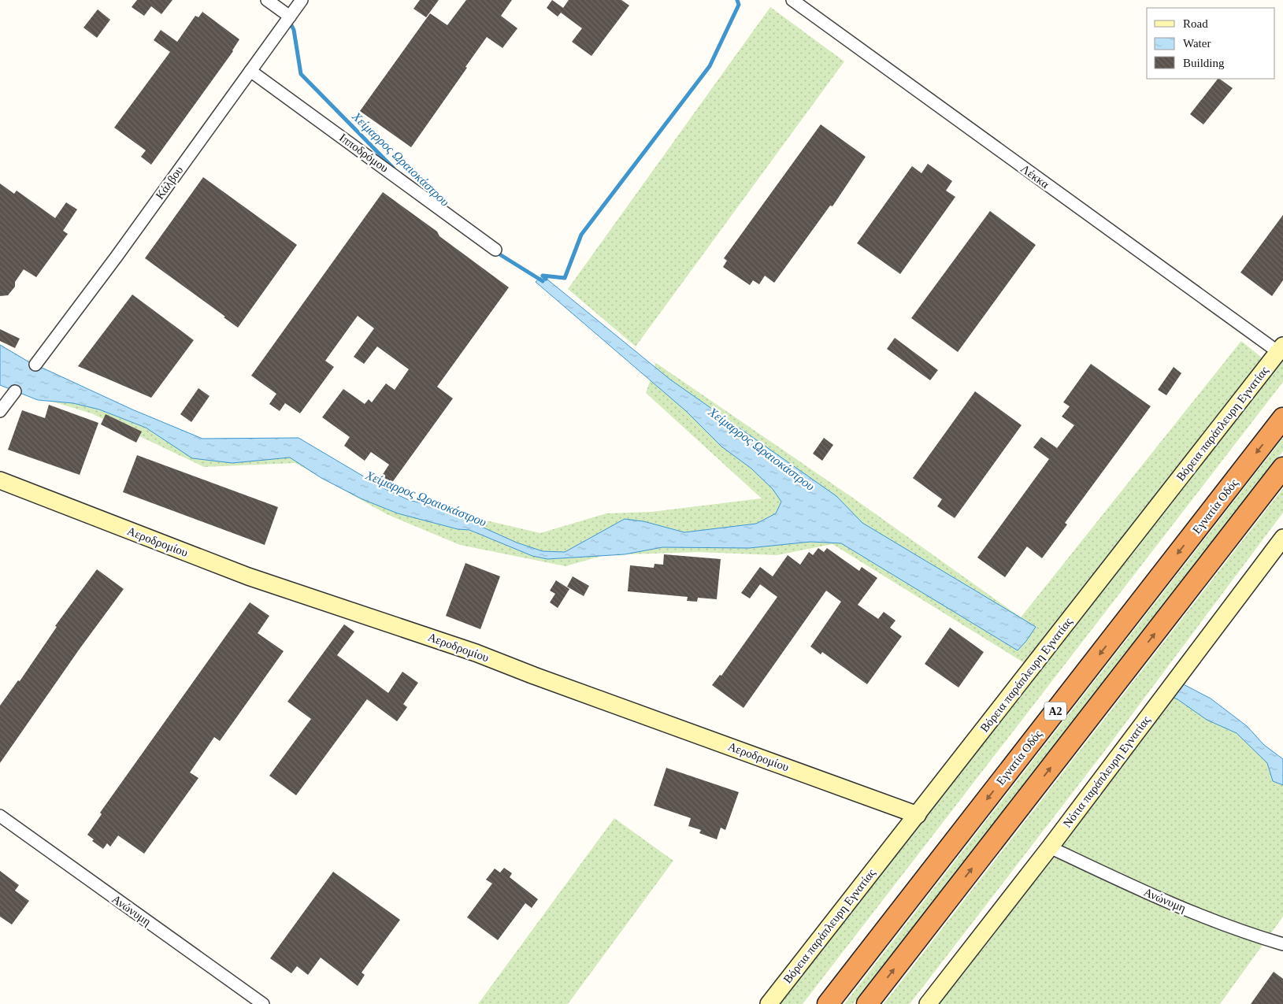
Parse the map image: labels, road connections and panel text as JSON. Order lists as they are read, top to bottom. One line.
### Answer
{"streets":{"highway":["Εγνατία Οδός","Α2"],"street":["Ιπποδρόμου","Λέκκα","Κάλβου","Βόρεια παράπλευρη Εγνατίας","Αεροδρομίου","Νότια παράπλευρη Εγνατίας","Ανώνυμη"]},"crossings":[["Ιπποδρόμου","Κάλβου"],["Λέκκα","Βόρεια παράπλευρη Εγνατίας"],["Βόρεια παράπλευρη Εγνατίας","Αεροδρομίου"],["Νότια παράπλευρη Εγνατίας","Ανώνυμη"]],"water":["Χείμαρρος Ωραιοκάστρου"],"legend":["Road","Water","Building"]}
